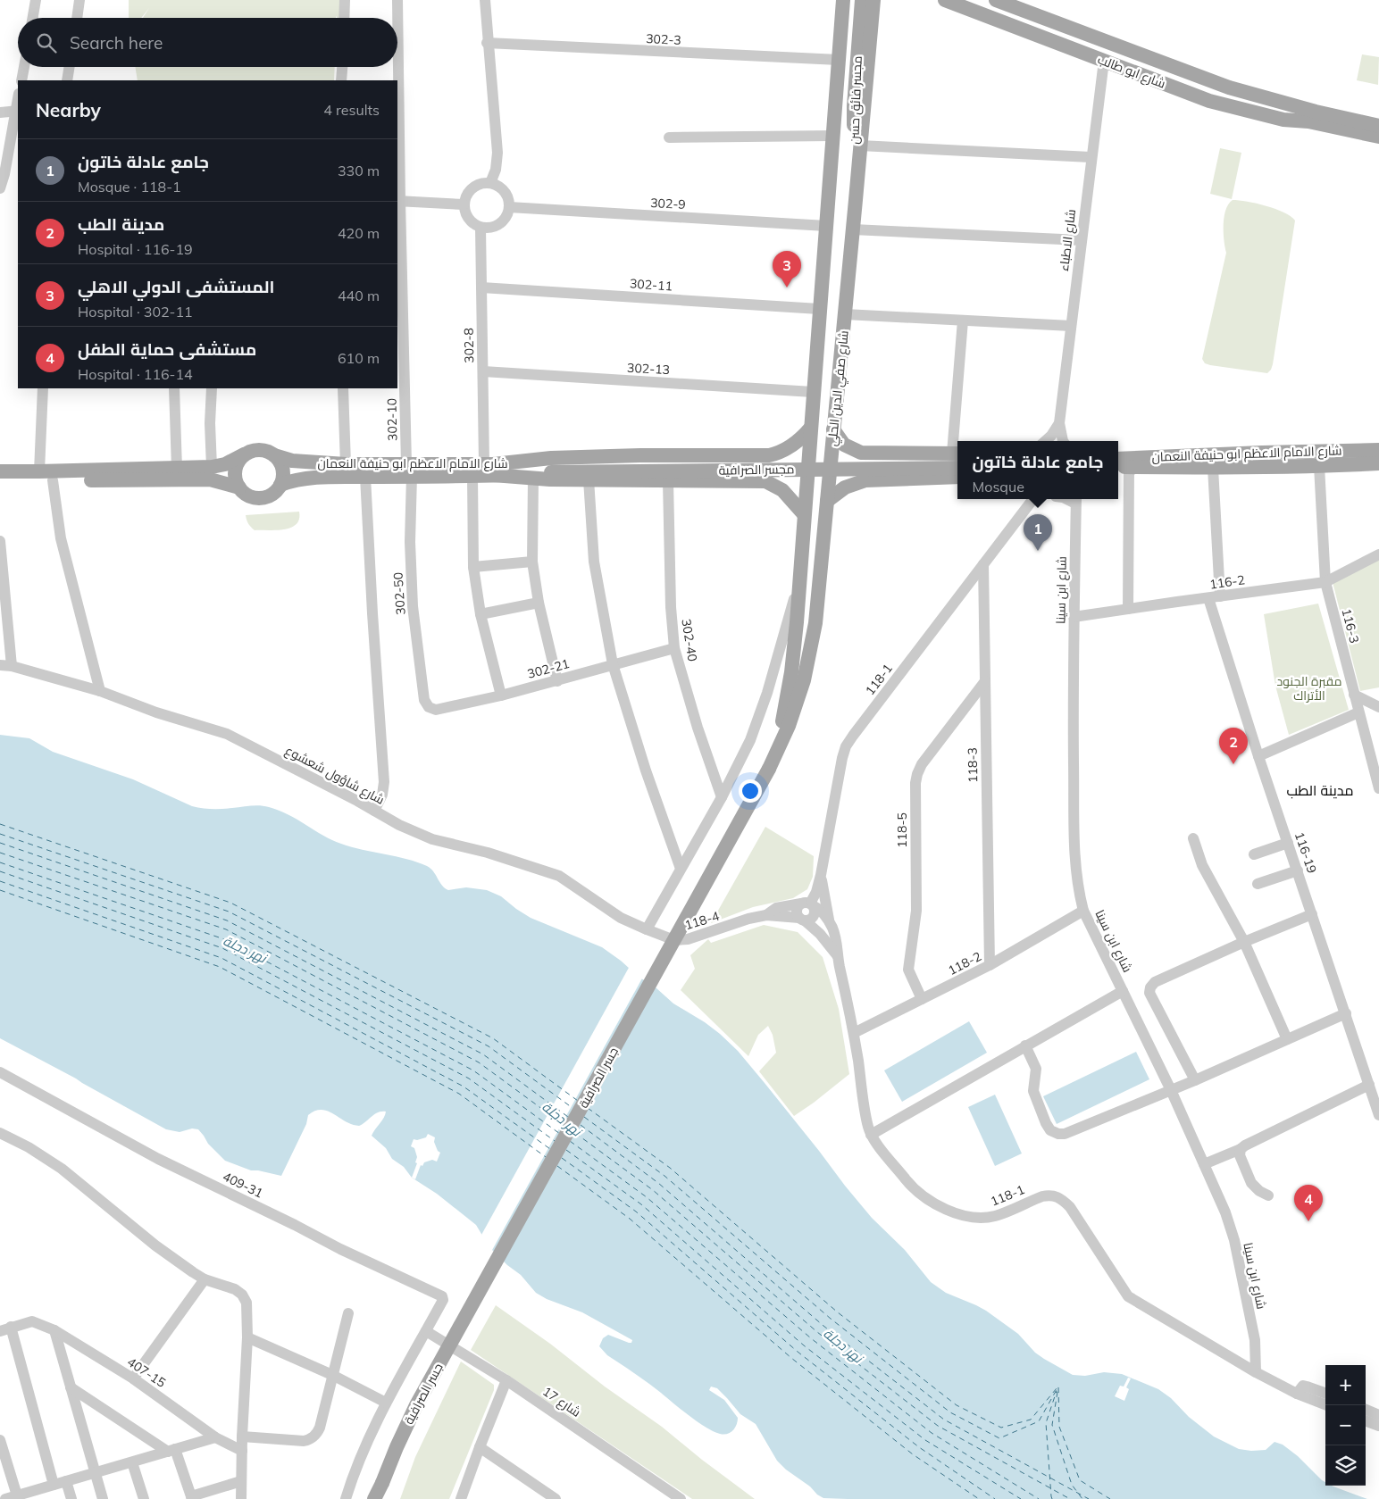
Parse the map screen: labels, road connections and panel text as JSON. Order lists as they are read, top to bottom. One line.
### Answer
{"streets":{"main road":["شارع ابو طالب","مجسر فائق حسن","شارع صفي الدين الحلي","شارع الامام الاعظم ابو حنيفة النعمان","مجسر الصرافية","جسر الصرافية"],"street":["302-3","302-9","شارع الاطباء","302-11","302-8","302-13","302-10","116-2","شارع ابن سينا","302-50","116-3","302-40","302-21","118-1","118-3","شارع شاؤول شعشوع","118-5","116-19","118-4","118-2","409-31","407-15","شارع 17"]},"crossings":[["شارع ابو طالب","شارع الاطباء"],["مجسر فائق حسن","شارع صفي الدين الحلي"],["302-9","302-8"],["302-9","شارع صفي الدين الحلي"],["302-11","302-8"],["302-11","شارع صفي الدين الحلي"],["302-8","302-13"],["302-8","شارع الامام الاعظم ابو حنيفة النعمان"],["302-13","شارع صفي الدين الحلي"],["شارع صفي الدين الحلي","جسر الصرافية"],["302-10","شارع الامام الاعظم ابو حنيفة النعمان"],["302-10","302-50"],["شارع الامام الاعظم ابو حنيفة النعمان","مجسر الصرافية"],["شارع الامام الاعظم ابو حنيفة النعمان","302-50"],["شارع الامام الاعظم ابو حنيفة النعمان","116-3"],["116-2","شارع ابن سينا"],["116-2","116-3"],["116-2","116-19"],["شارع ابن سينا","118-1"],["شارع ابن سينا","118-2"],["302-50","302-21"],["302-40","302-21"],["118-1","118-3"],["118-1","118-4"],["118-1","118-2"],["118-3","118-5"],["118-3","118-2"],["شارع شاؤول شعشوع","118-4"],["118-5","118-2"],["409-31","شارع 17"]],"districts":["مدينة الطب"],"water":["نهر دجلة"],"parks":["مقبرة الجنود الأتراك"],"page":{"search":"Search here","heading":["Nearby","4 results"],"list":[{"mark":"1","name":"جامع عادلة خاتون","note":"Mosque · 118-1","value":"330 m"},{"mark":"2","name":"مدينة الطب","note":"Hospital · 116-19","value":"420 m"},{"mark":"3","name":"المستشفى الدولي الاهلي","note":"Hospital · 302-11","value":"440 m"},{"mark":"4","name":"مستشفى حماية الطفل","note":"Hospital · 116-14","value":"610 m"}],"pins":["3","1","2","4"],"popup":["جامع عادلة خاتون","Mosque"],"map_buttons":["+","−"]}}
